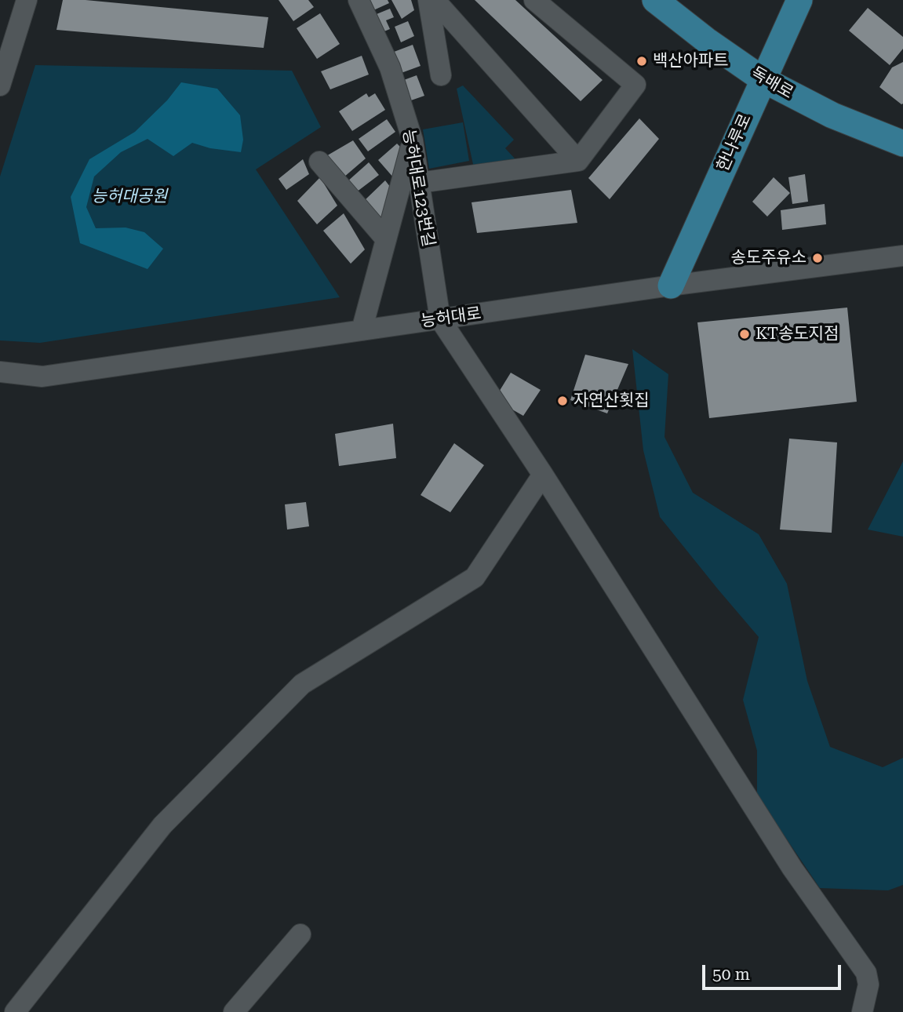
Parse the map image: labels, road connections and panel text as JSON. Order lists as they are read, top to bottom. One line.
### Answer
{"streets":{"main road":["독배로","한나루로"],"street":["능허대로123번길","능허대로"]},"crossings":[["독배로","한나루로"],["한나루로","능허대로"],["능허대로123번길","능허대로"]],"parks":["능허대공원"],"places":["백산아파트","송도주유소","KT송도지점","자연산횟집"],"scale_bar":"50 m"}
